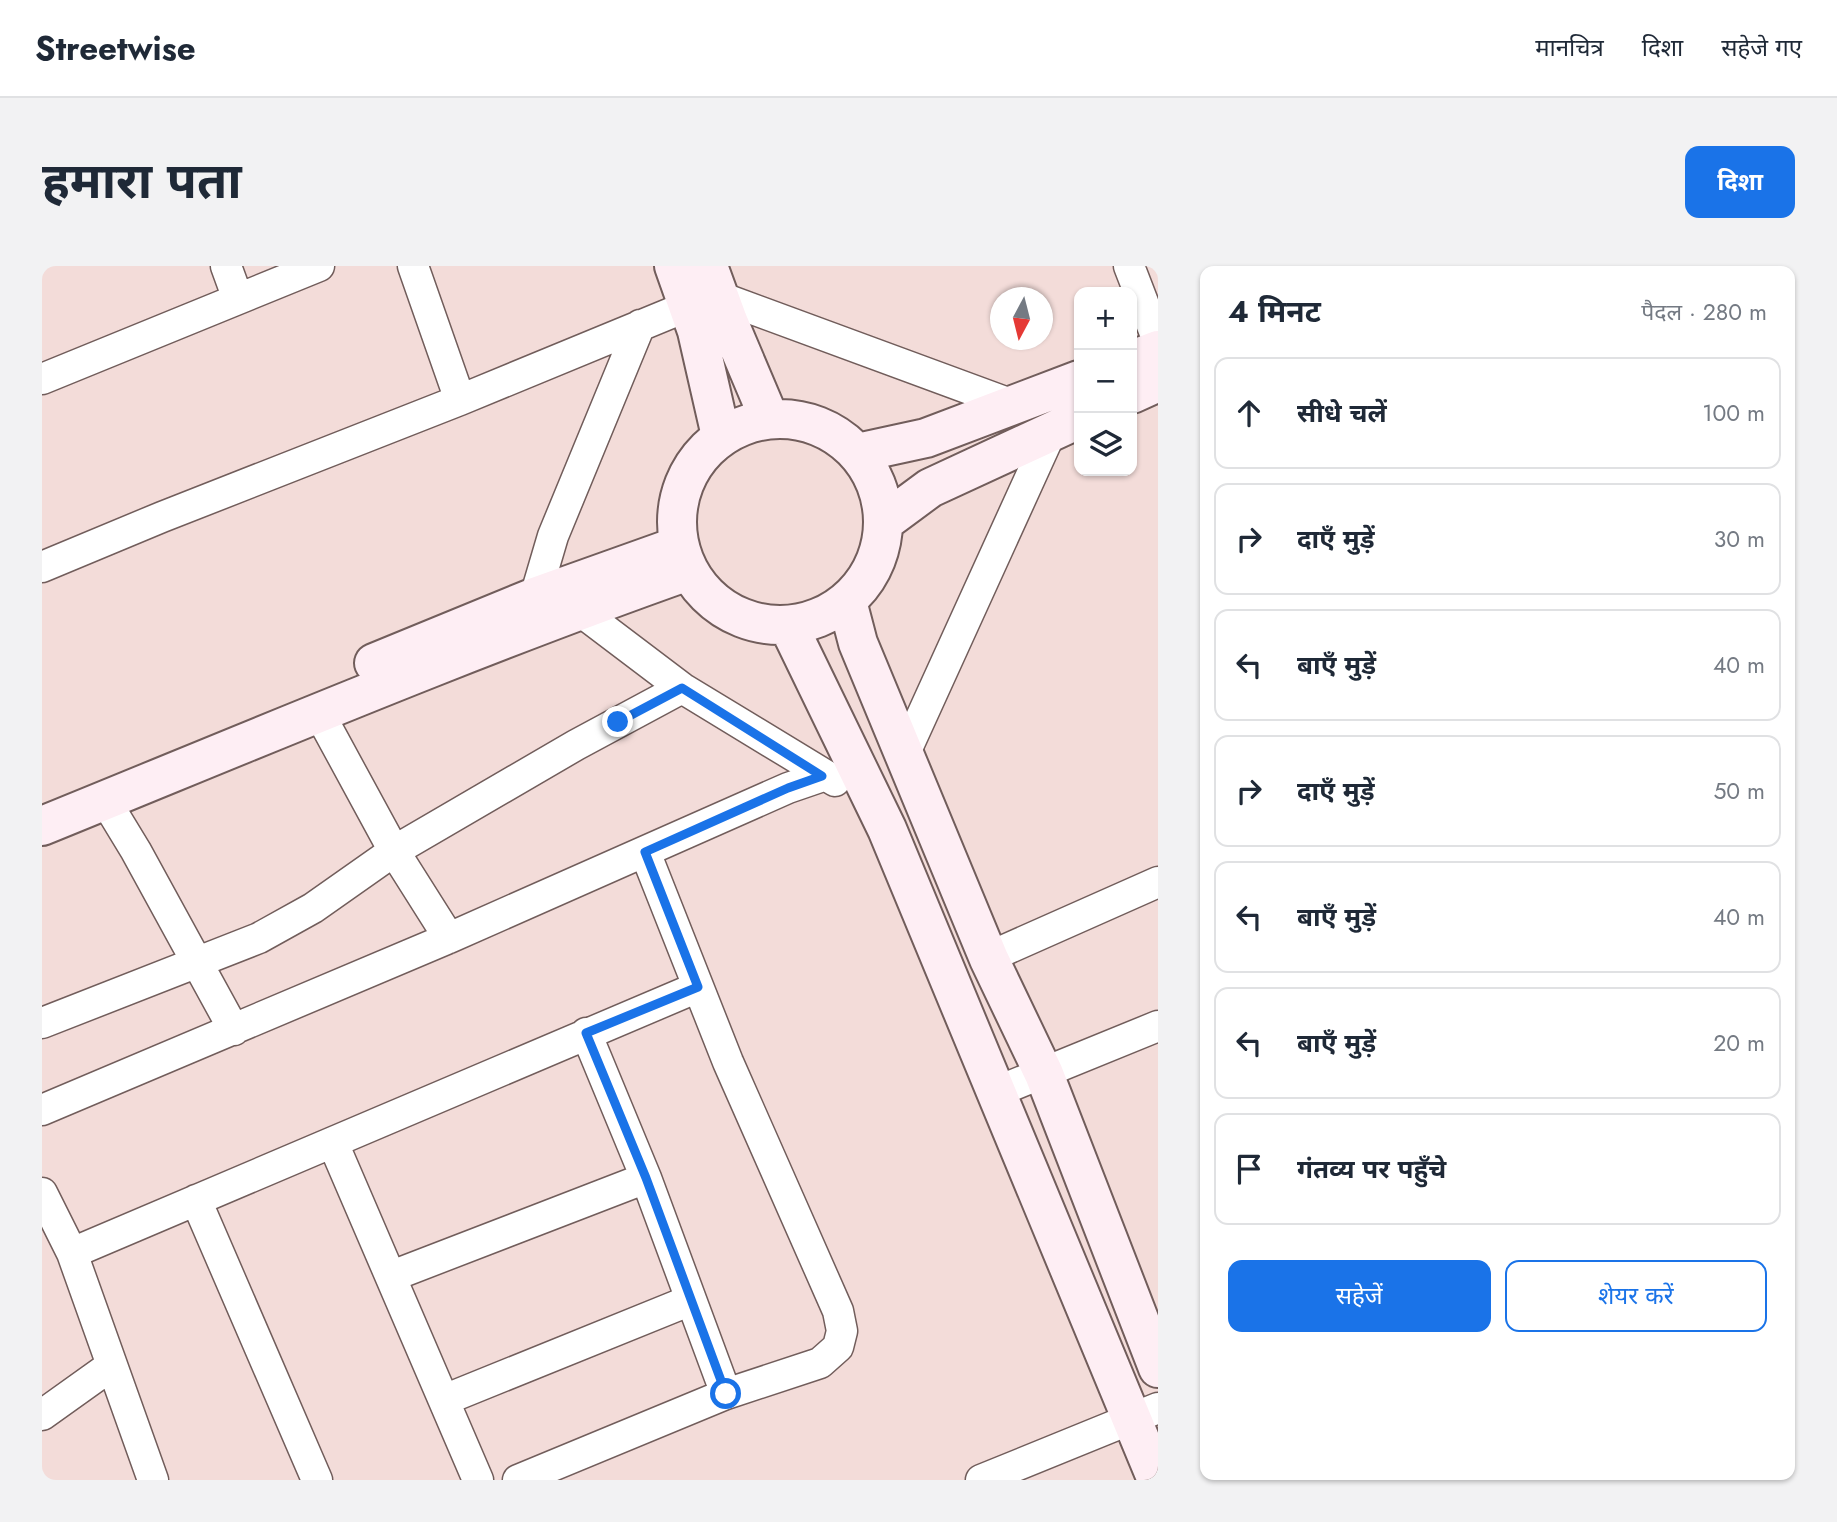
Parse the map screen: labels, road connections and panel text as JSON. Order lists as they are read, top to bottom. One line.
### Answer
{"north":"bottom","page":{"header":"Streetwise","nav":["मानचित्र","दिशा","सहेजे गए"],"title":"हमारा पता","buttons":["दिशा",["सहेजें","शेयर करें"]],"heading":["4 मिनट","पैदल · 280 m"],"map_buttons":["+","−"],"list":[["सीधे चलें","100 m"],["दाएँ मुड़ें","30 m"],["बाएँ मुड़ें","40 m"],["दाएँ मुड़ें","50 m"],["बाएँ मुड़ें","40 m"],["बाएँ मुड़ें","20 m"],"गंतव्य पर पहुँचे"]}}
